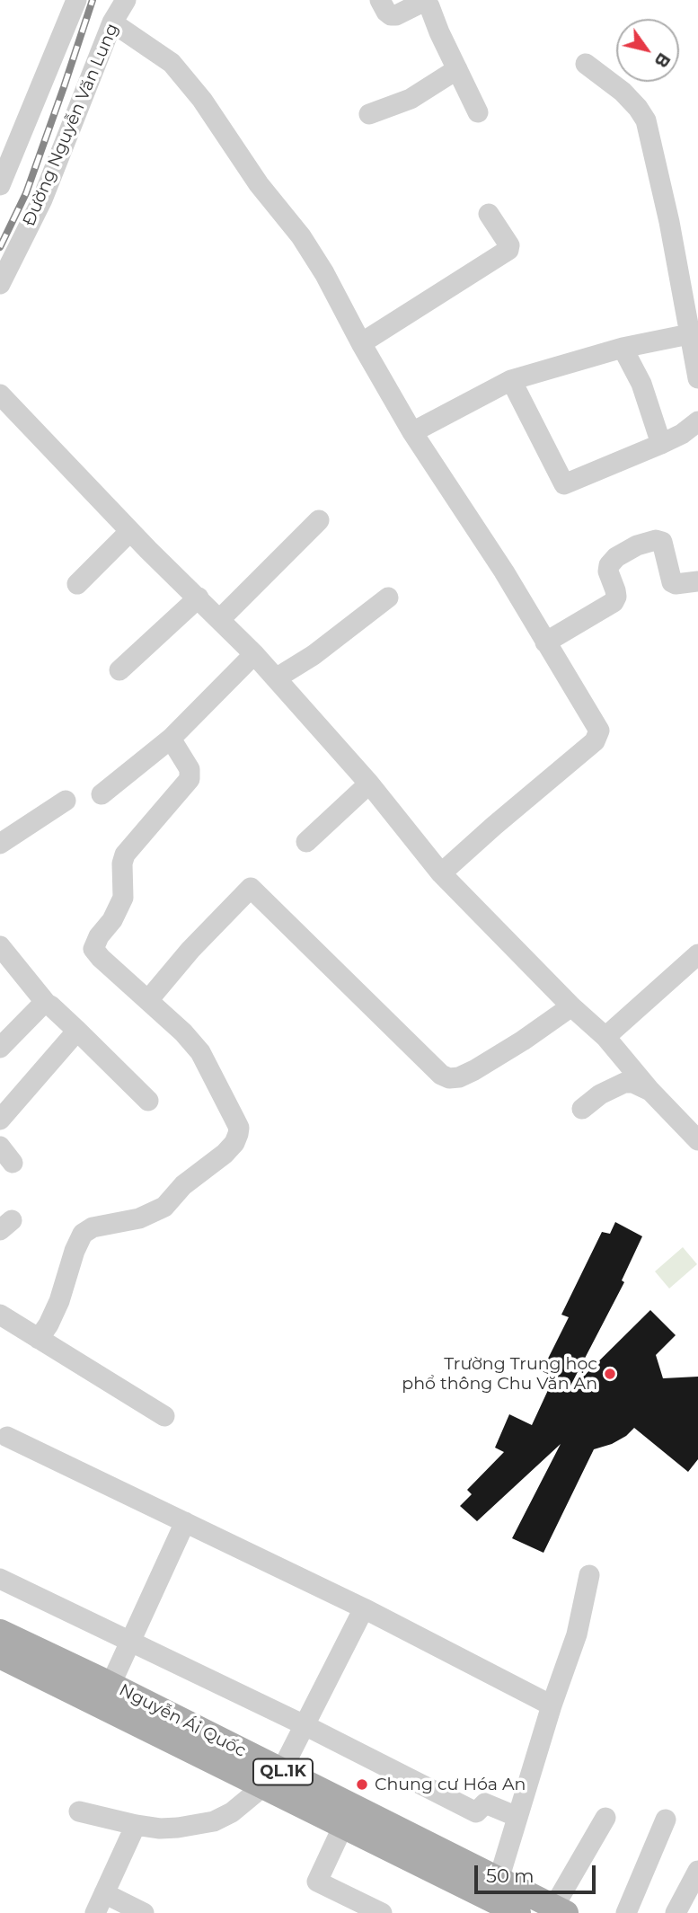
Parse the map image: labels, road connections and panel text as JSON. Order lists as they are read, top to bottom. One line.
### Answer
{"streets":{"main road":["Nguyễn Ái Quốc","QL.1K"],"street":["Đường Nguyễn Văn Lung"]},"places":["Trường Trung học phổ thông Chu Văn An","Chung cư Hóa An"],"scale_bar":"50 m","north":"bottom right"}
